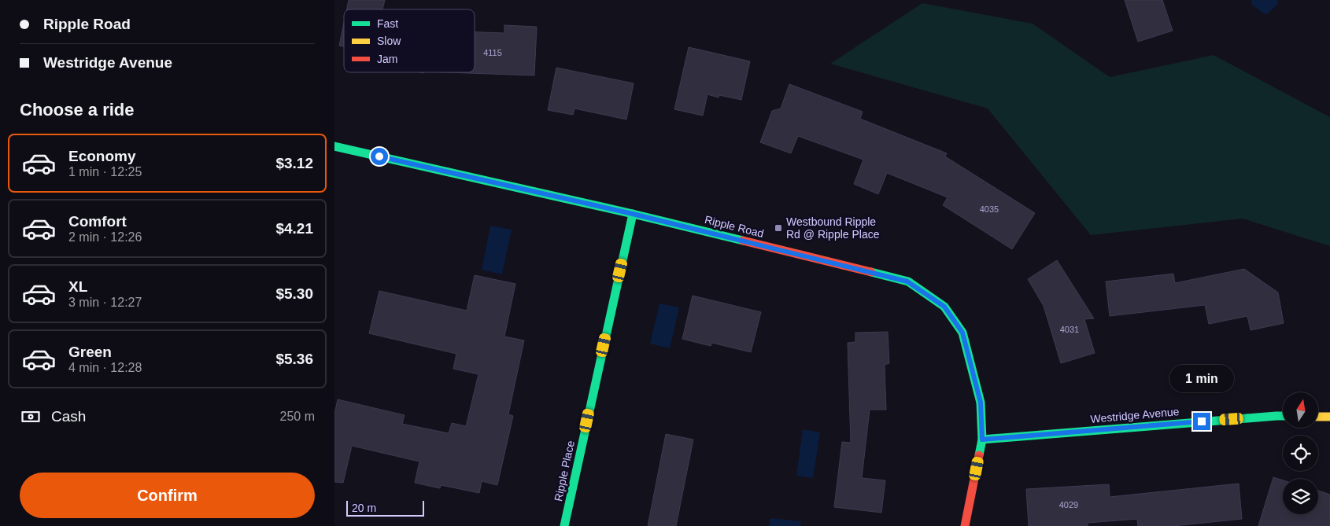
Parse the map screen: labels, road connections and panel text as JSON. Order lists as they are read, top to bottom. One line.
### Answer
{"streets":{"street":["Ripple Road","Westridge Avenue","Ripple Place"]},"crossings":[["Ripple Road","Westridge Avenue"],["Ripple Road","Ripple Place"]],"places":{"transit":["Westbound Ripple Rd @ Ripple Place"]},"house_numbers":["4115","4035","4031","4029"],"legend":["Fast","Slow","Jam"],"scale_bar":"20 m","north":"top","page":{"banner":["Ripple Road","Westridge Avenue"],"heading":"Choose a ride","list":[{"name":"Economy","note":"1 min · 12:25","value":"$3.12"},{"name":"Comfort","note":"2 min · 12:26","value":"$4.21"},{"name":"XL","note":"3 min · 12:27","value":"$5.30"},{"name":"Green","note":"4 min · 12:28","value":"$5.36"}],"bubble":"1 min","pay":["Cash","250 m"],"buttons":"Confirm","scale":"20 m"}}
